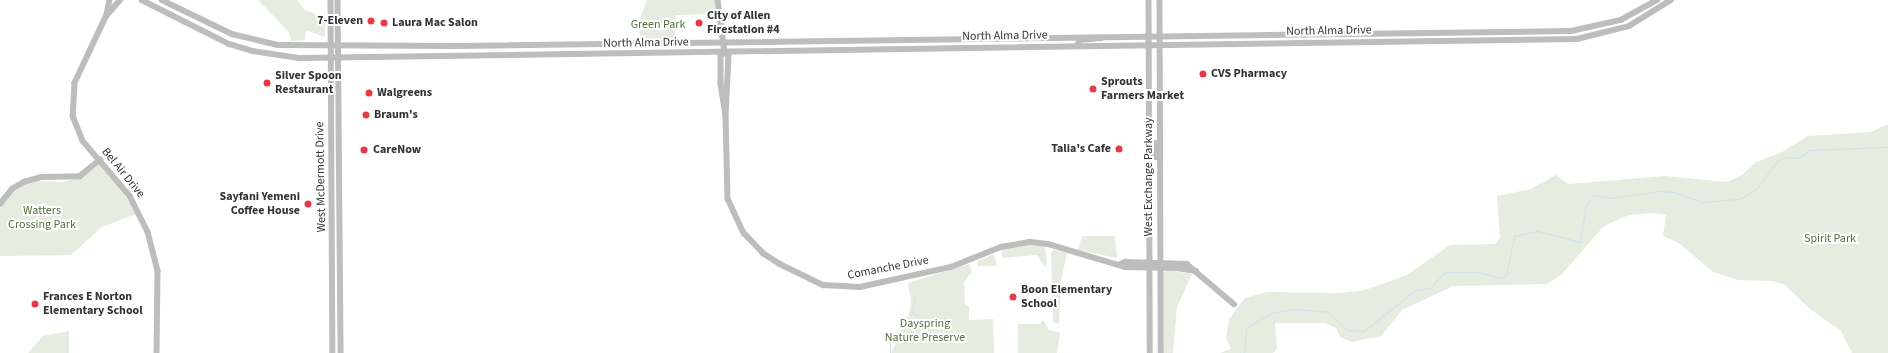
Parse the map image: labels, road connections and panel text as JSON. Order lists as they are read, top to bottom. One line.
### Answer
{"streets":{"main road":["North Alma Drive","Bel Air Drive","West McDermott Drive","West Exchange Parkway","Comanche Drive"]},"crossings":[["North Alma Drive","West McDermott Drive"],["North Alma Drive","West Exchange Parkway"],["North Alma Drive","Comanche Drive"],["West Exchange Parkway","Comanche Drive"]],"parks":["Green Park","Watters Crossing Park","Spirit Park","Dayspring Nature Preserve"],"places":["7-Eleven","Laura Mac Salon","City of Allen Firestation #4","CVS Pharmacy","Silver Spoon Restaurant","Sprouts Farmers Market","Walgreens","Braum's","Talia's Cafe","CareNow","Sayfani Yemeni Coffee House","Boon Elementary School","Frances E Norton Elementary School"]}
